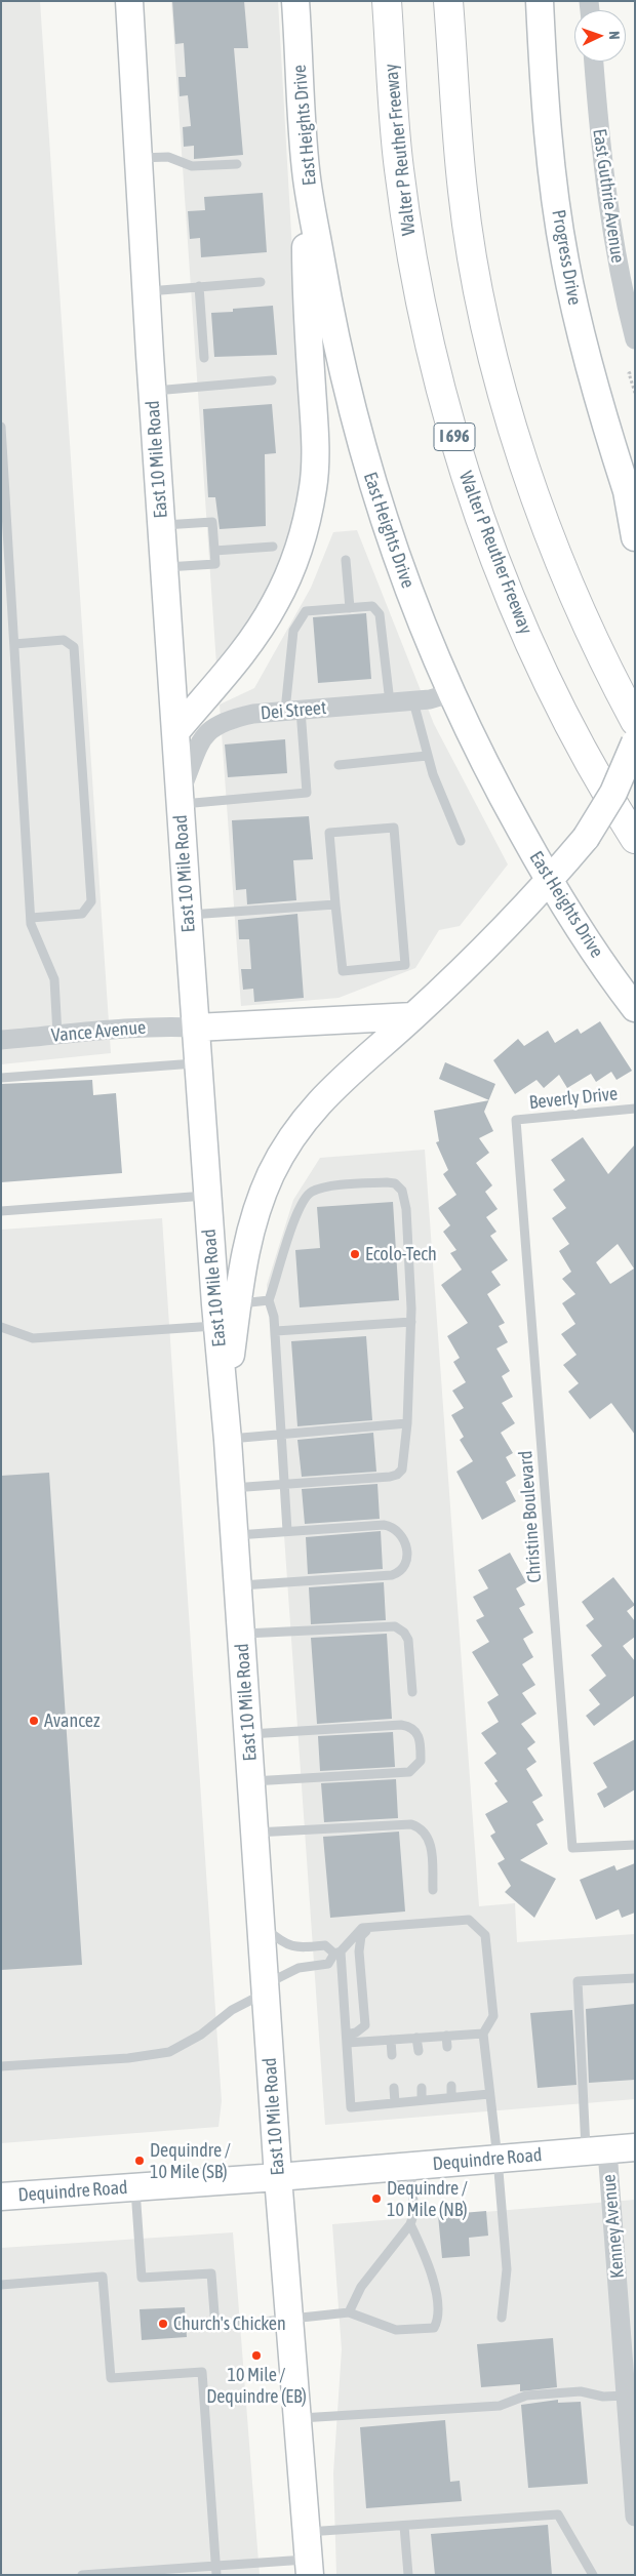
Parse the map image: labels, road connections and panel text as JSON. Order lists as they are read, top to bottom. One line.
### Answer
{"streets":{"highway":["Walter P Reuther Freeway","I 696"],"main road":["East Heights Drive","Progress Drive","East 10 Mile Road","Dequindre Road"],"street":["East Guthrie Avenue","Dei Street","Vance Avenue","Kenney Avenue"],"lane":["Beverly Drive","Christine Boulevard"]},"crossings":[["East Heights Drive","Dei Street"],["East 10 Mile Road","Dei Street"],["East 10 Mile Road","Vance Avenue"],["East 10 Mile Road","Dequindre Road"],["Beverly Drive","Christine Boulevard"],["Dequindre Road","Kenney Avenue"]],"places":["Ecolo-Tech","Avancez","Dequindre / 10 Mile (SB)","Dequindre / 10 Mile (NB)","Church's Chicken","10 Mile / Dequindre (EB)"],"north":"right"}
